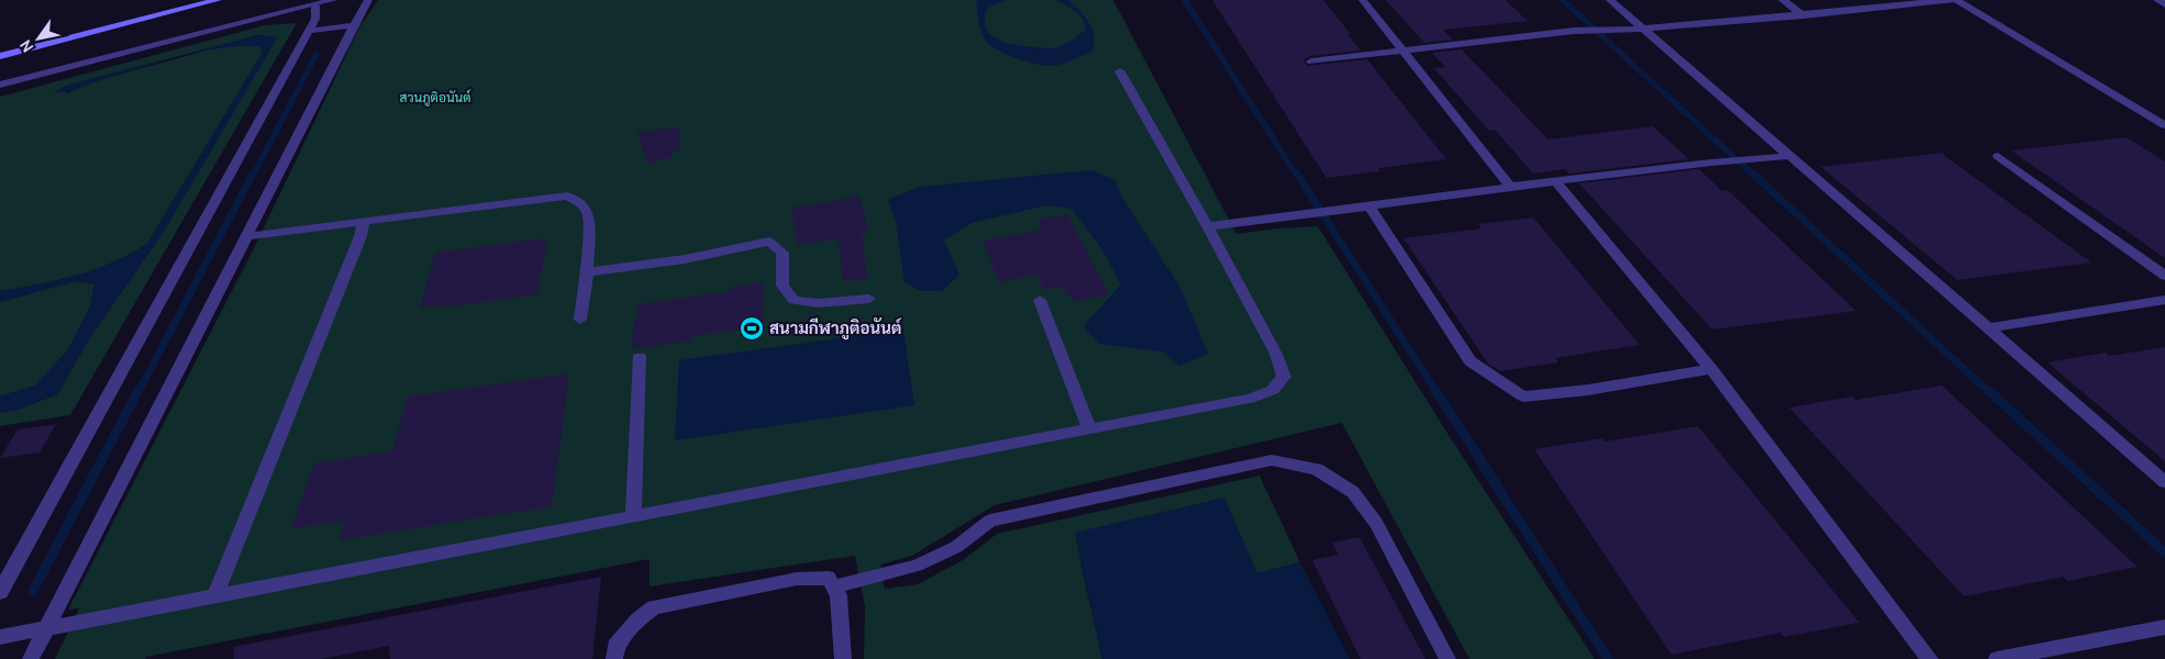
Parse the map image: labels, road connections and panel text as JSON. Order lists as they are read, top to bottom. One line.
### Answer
{"parks":["สวนภูติอนันต์"],"places":{"sports":["สนามกีฬาภูติอนันต์"]},"north":"bottom left"}
